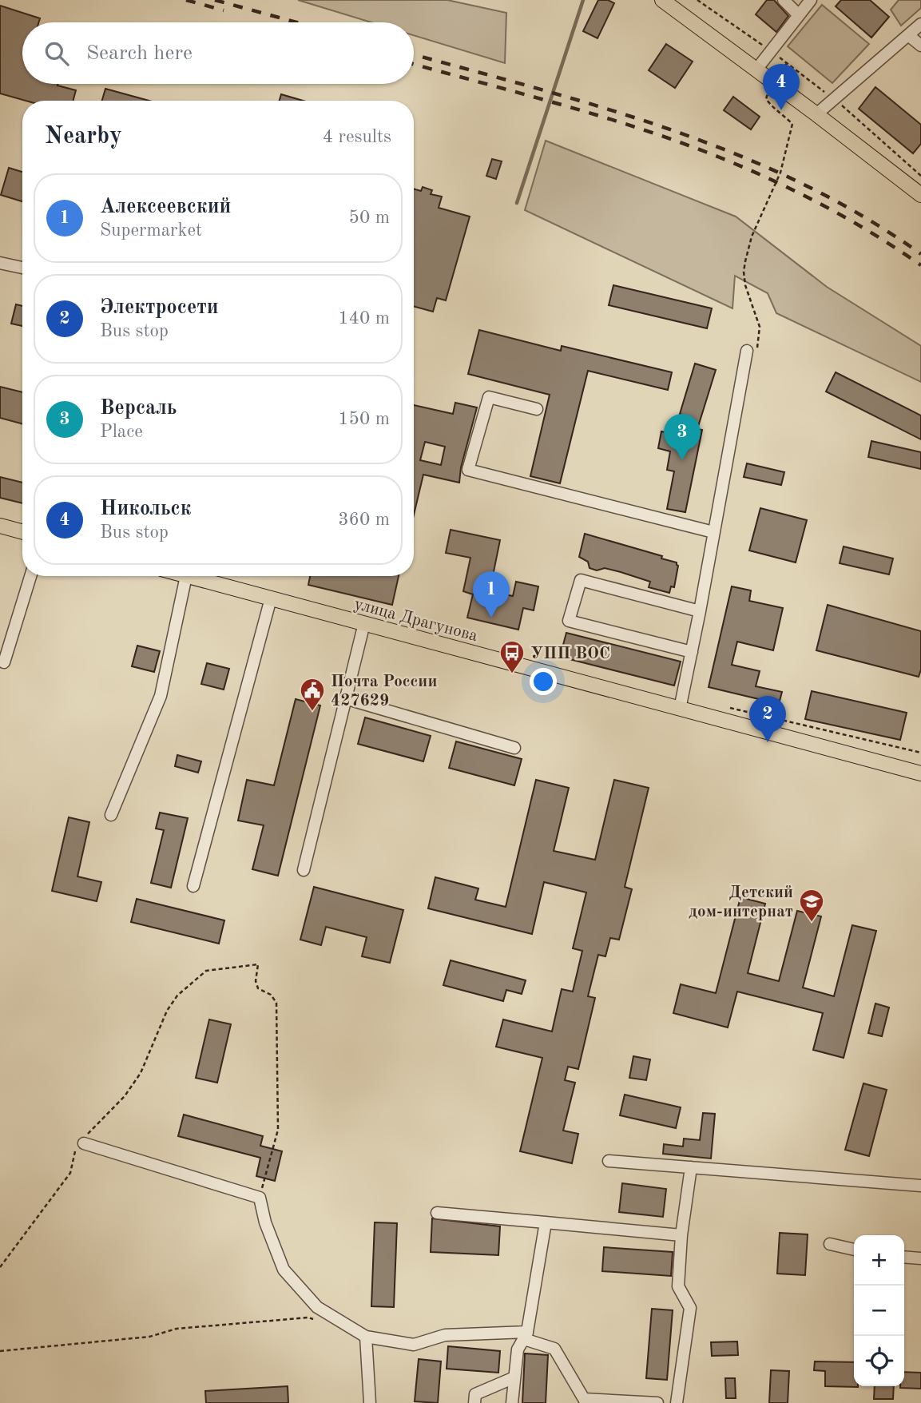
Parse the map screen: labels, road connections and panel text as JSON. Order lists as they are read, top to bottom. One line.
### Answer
{"streets":{"main road":["улица Драгунова"]},"places":{"bus stop":["УПП ВОС"],"public building":["Почта России 427629"],"school or university":["Детский дом-интернат"]},"page":{"search":"Search here","pins":["4","3","1","2"],"heading":["Nearby","4 results"],"list":[{"mark":"1","name":"Алексеевский","note":"Supermarket","value":"50 m"},{"mark":"2","name":"Электросети","note":"Bus stop","value":"140 m"},{"mark":"3","name":"Версаль","note":"Place","value":"150 m"},{"mark":"4","name":"Никольск","note":"Bus stop","value":"360 m"}],"map_buttons":["+","−"]}}
